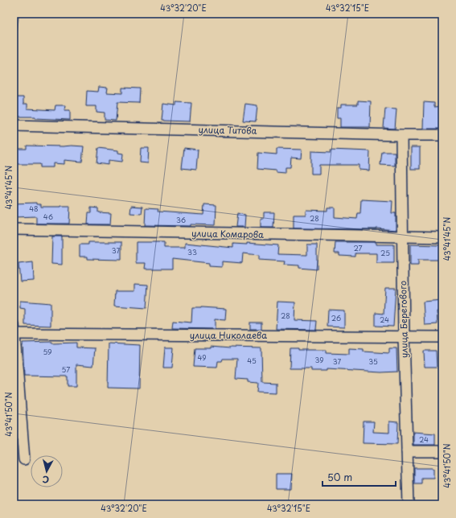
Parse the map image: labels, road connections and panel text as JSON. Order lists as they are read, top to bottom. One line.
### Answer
{"streets":{"street":["улица Титова","улица Комарова","улица Берегового","улица Николаева"]},"crossings":[["улица Титова","улица Берегового"],["улица Комарова","улица Берегового"],["улица Берегового","улица Николаева"]],"house_numbers":["48","46","28","36","27","37","33","25","28","26","24","59","49","39","45","37","35","57","24"],"scale_bar":"50 m","north":"bottom","coordinates":["43°32'20\"E","43°32'15\"E","43°41'45\"N","43°41'50\"N"]}
